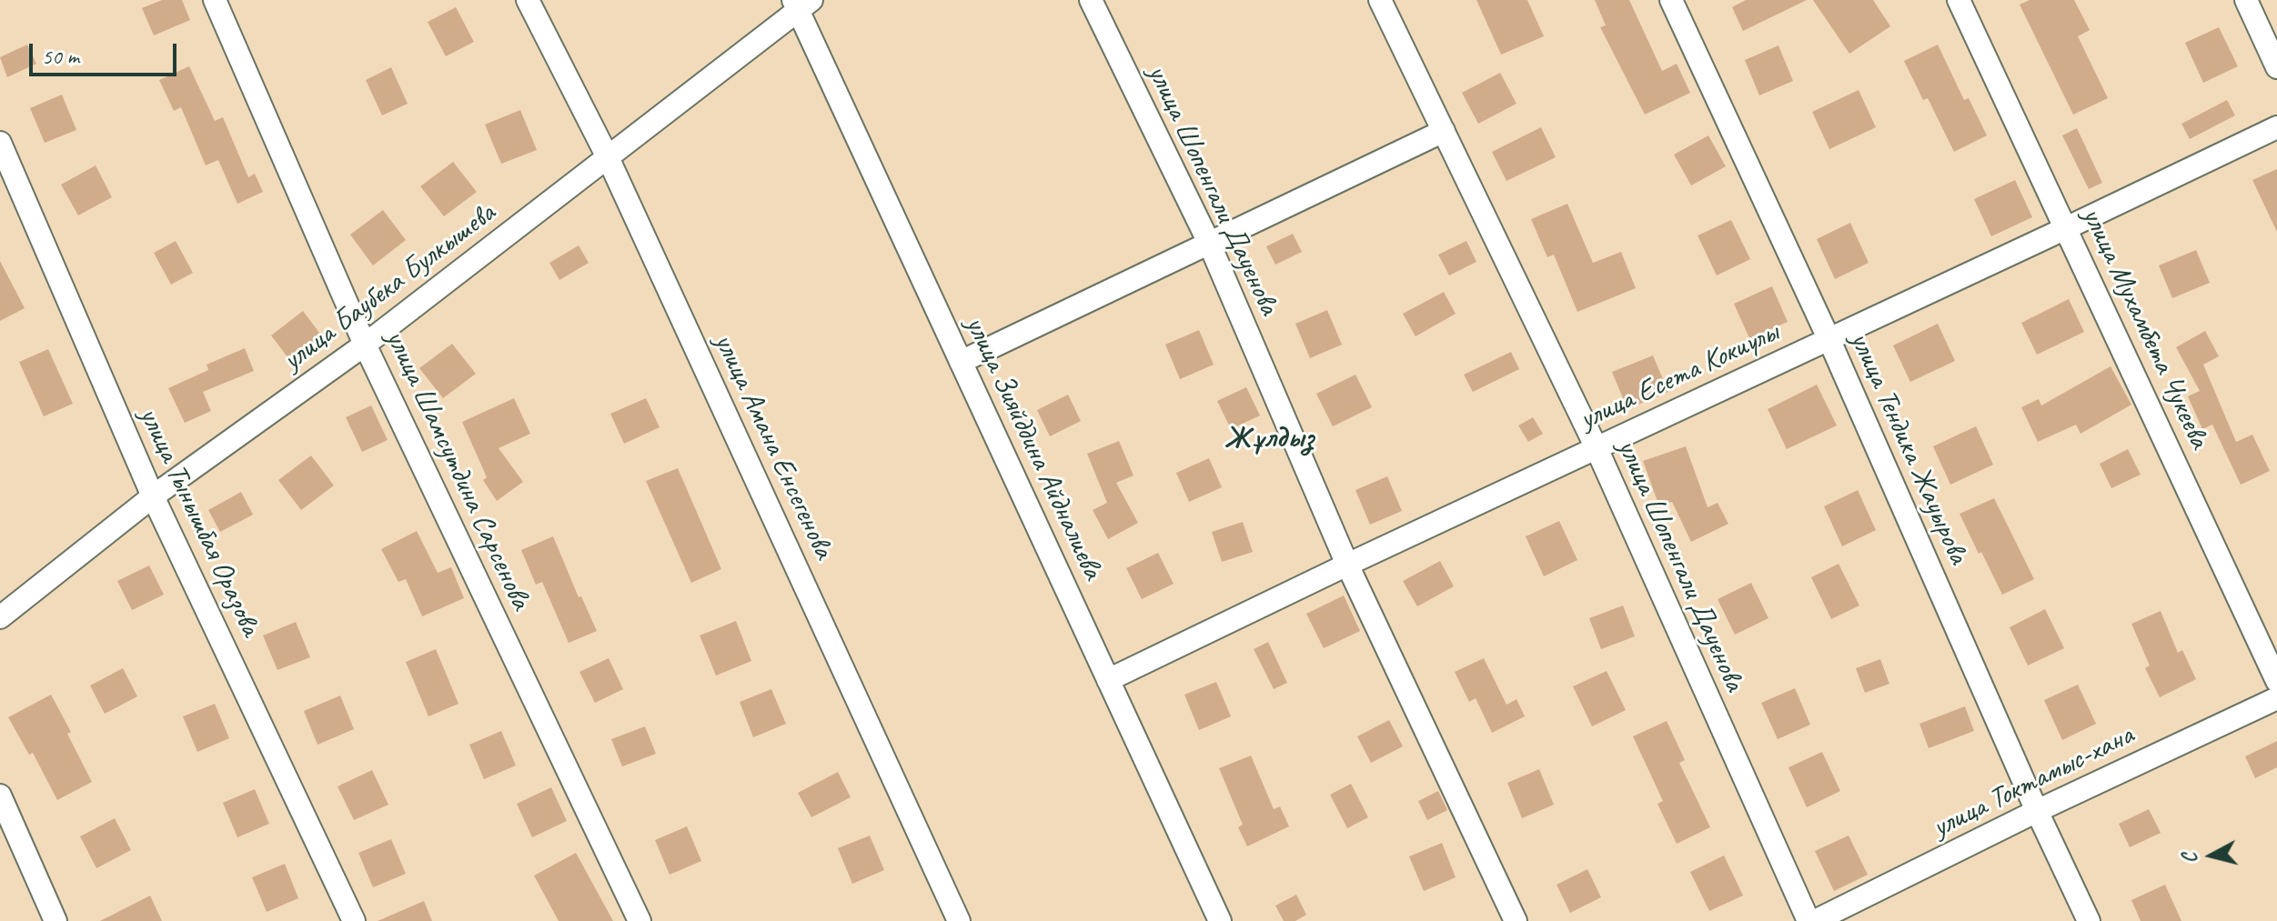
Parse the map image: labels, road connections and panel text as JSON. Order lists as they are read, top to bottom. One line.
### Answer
{"streets":{"street":["улица Шопенгали Дауенова","улица Баубека Булкышева","улица Мухамбета Чукеева","улица Есета Кокиулы","улица Амана Енсегенова","улица Зияйддина Айдналиева","улица Тендика Жауырова","улица Шамсутдина Сарсенова","улица Тынышбая Оразова","улица Токтамыс-хана"]},"crossings":[["улица Шопенгали Дауенова","улица Есета Кокиулы"],["улица Баубека Булкышева","улица Амана Енсегенова"],["улица Баубека Булкышева","улица Зияйддина Айдналиева"],["улица Баубека Булкышева","улица Шамсутдина Сарсенова"],["улица Баубека Булкышева","улица Тынышбая Оразова"],["улица Мухамбета Чукеева","улица Есета Кокиулы"],["улица Есета Кокиулы","улица Зияйддина Айдналиева"],["улица Есета Кокиулы","улица Тендика Жауырова"],["улица Тендика Жауырова","улица Токтамыс-хана"]],"districts":["Жұлдыз"],"scale_bar":"50 m","north":"left"}
